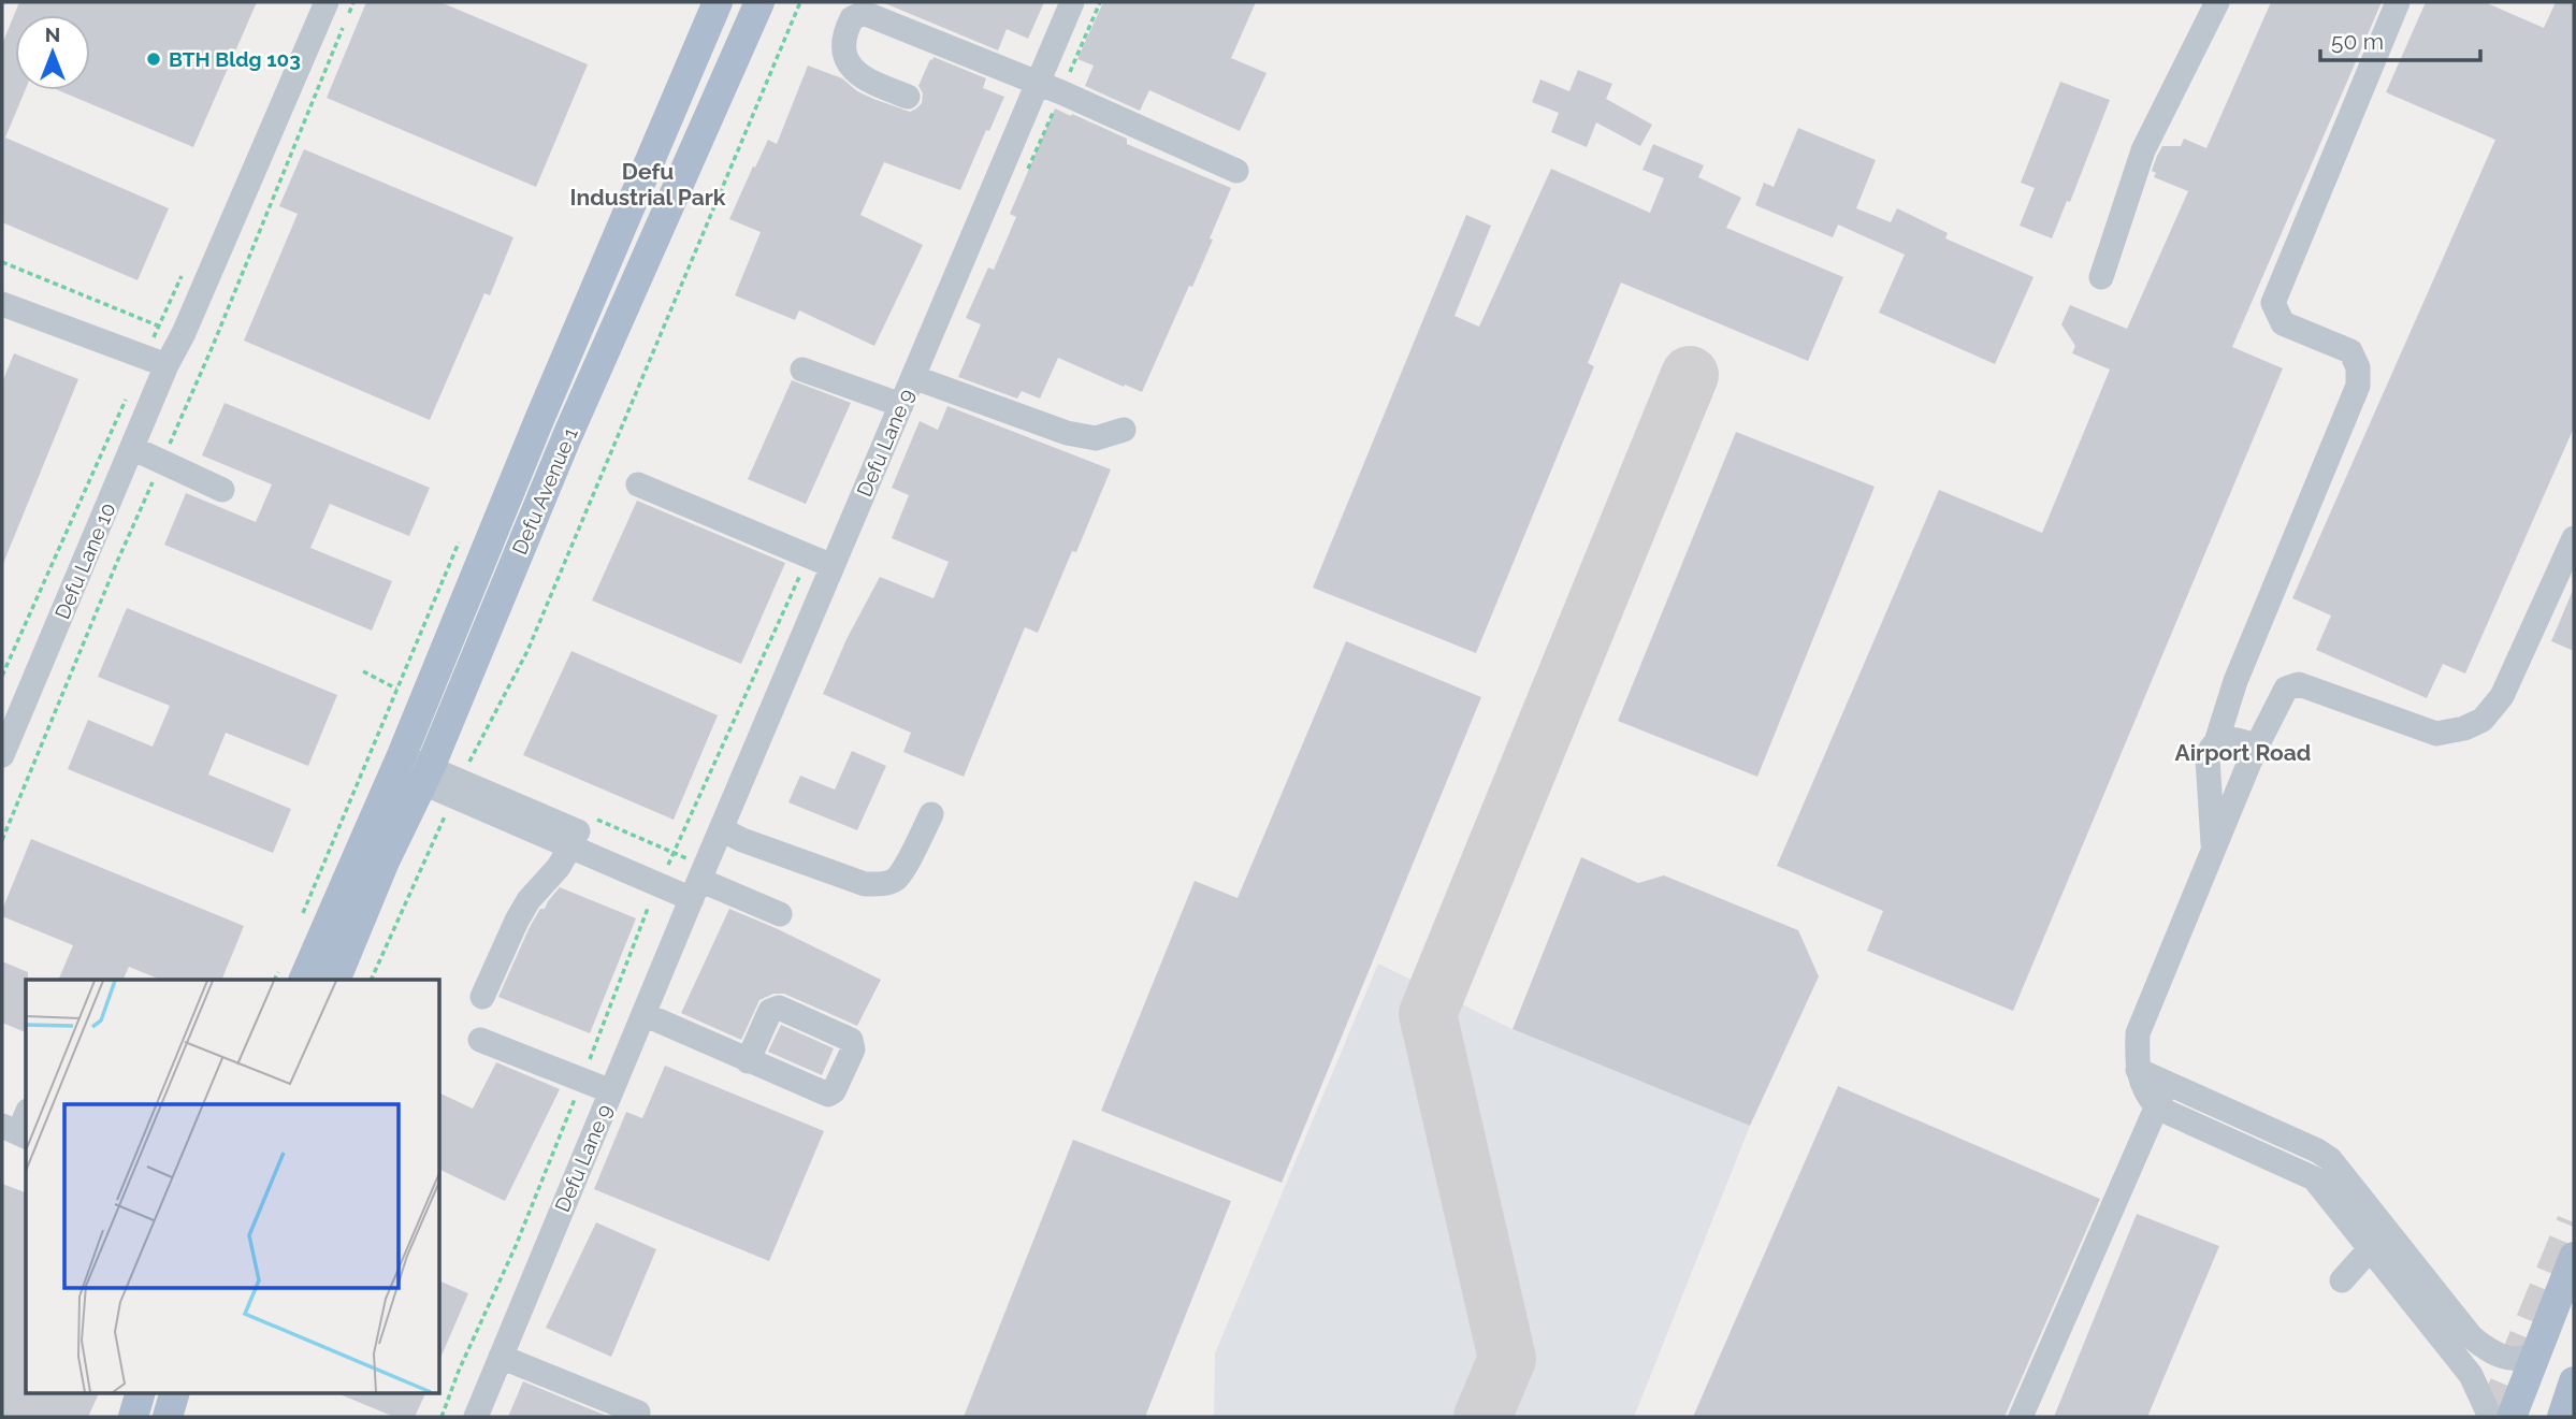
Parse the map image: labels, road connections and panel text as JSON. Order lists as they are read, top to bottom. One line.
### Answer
{"streets":{"main road":["Defu Avenue 1"],"street":["Defu Lane 9","Defu Lane 10"]},"districts":["Defu Industrial Park","Airport Road"],"places":["BTH Bldg 103"],"scale_bar":"50 m","north":"top"}
